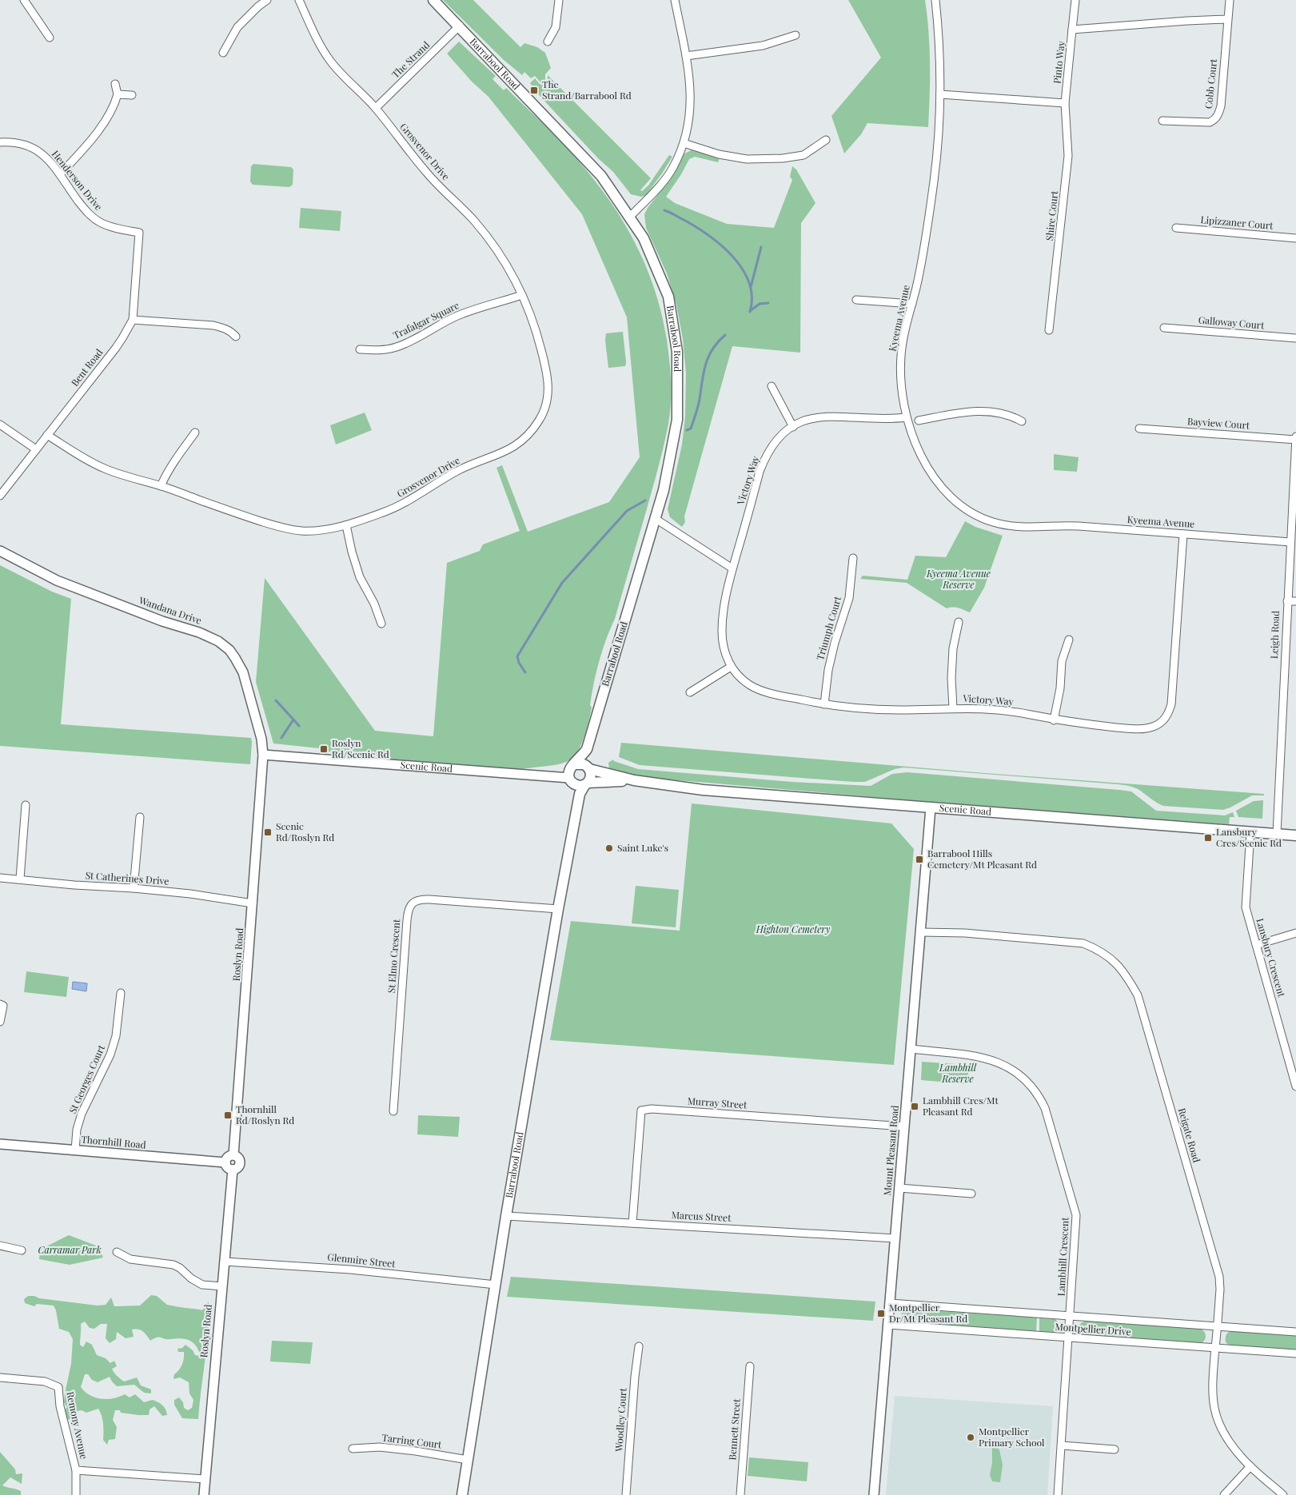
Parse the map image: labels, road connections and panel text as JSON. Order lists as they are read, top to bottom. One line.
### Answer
{"streets":{"main road":["Barrabool Road","Scenic Road"],"street":["The Strand","Pinto Way","Cobb Court","Grosvenor Drive","Henderson Drive","Shire Court","Lipizzaner Court","Kyeema Avenue","Trafalgar Square","Galloway Court","Bent Road","Bayview Court","Victory Way","Wandana Drive","Triumph Court","Leigh Road","St Catherines Drive","Roslyn Road","St Elmo Crescent","Lansbury Crescent","St Georges Court","Murray Street","Reigate Road","Thornhill Road","Mount Pleasant Road","Marcus Street","Lambhill Crescent","Glenmire Street","Montpellier Drive","Woodley Court","Remony Avenue","Bennett Street","Tarring Court"]},"crossings":[["The Strand","Barrabool Road"],["The Strand","Grosvenor Drive"],["Pinto Way","Cobb Court"],["Pinto Way","Shire Court"],["Barrabool Road","Scenic Road"],["Barrabool Road","St Elmo Crescent"],["Barrabool Road","Marcus Street"],["Barrabool Road","Glenmire Street"],["Barrabool Road","Tarring Court"],["Grosvenor Drive","Trafalgar Square"],["Grosvenor Drive","Bent Road"],["Henderson Drive","Bent Road"],["Kyeema Avenue","Victory Way"],["Kyeema Avenue","Leigh Road"],["Bayview Court","Leigh Road"],["Victory Way","Triumph Court"],["Wandana Drive","Scenic Road"],["Wandana Drive","Roslyn Road"],["Leigh Road","Scenic Road"],["Scenic Road","Roslyn Road"],["Scenic Road","Lansbury Crescent"],["Scenic Road","Mount Pleasant Road"],["St Catherines Drive","Roslyn Road"],["Roslyn Road","Thornhill Road"],["Roslyn Road","Glenmire Street"],["Roslyn Road","Remony Avenue"],["St Georges Court","Thornhill Road"],["Murray Street","Mount Pleasant Road"],["Murray Street","Marcus Street"],["Reigate Road","Mount Pleasant Road"],["Reigate Road","Montpellier Drive"],["Mount Pleasant Road","Marcus Street"],["Mount Pleasant Road","Lambhill Crescent"],["Mount Pleasant Road","Montpellier Drive"],["Lambhill Crescent","Montpellier Drive"]],"parks":["Kyeema Avenue Reserve","Highton Cemetery","Lambhill Reserve","Carramar Park"],"places":{"transit":["The Strand/Barrabool Rd","Roslyn Rd/Scenic Rd","Scenic Rd/Roslyn Rd","Lansbury Cres/Scenic Rd","Barrabool Hills Cemetery/Mt Pleasant Rd","Lambhill Cres/Mt Pleasant Rd","Thornhill Rd/Roslyn Rd","Montpellier Dr/Mt Pleasant Rd"],"other":["Saint Luke's","Montpellier Primary School"]}}
